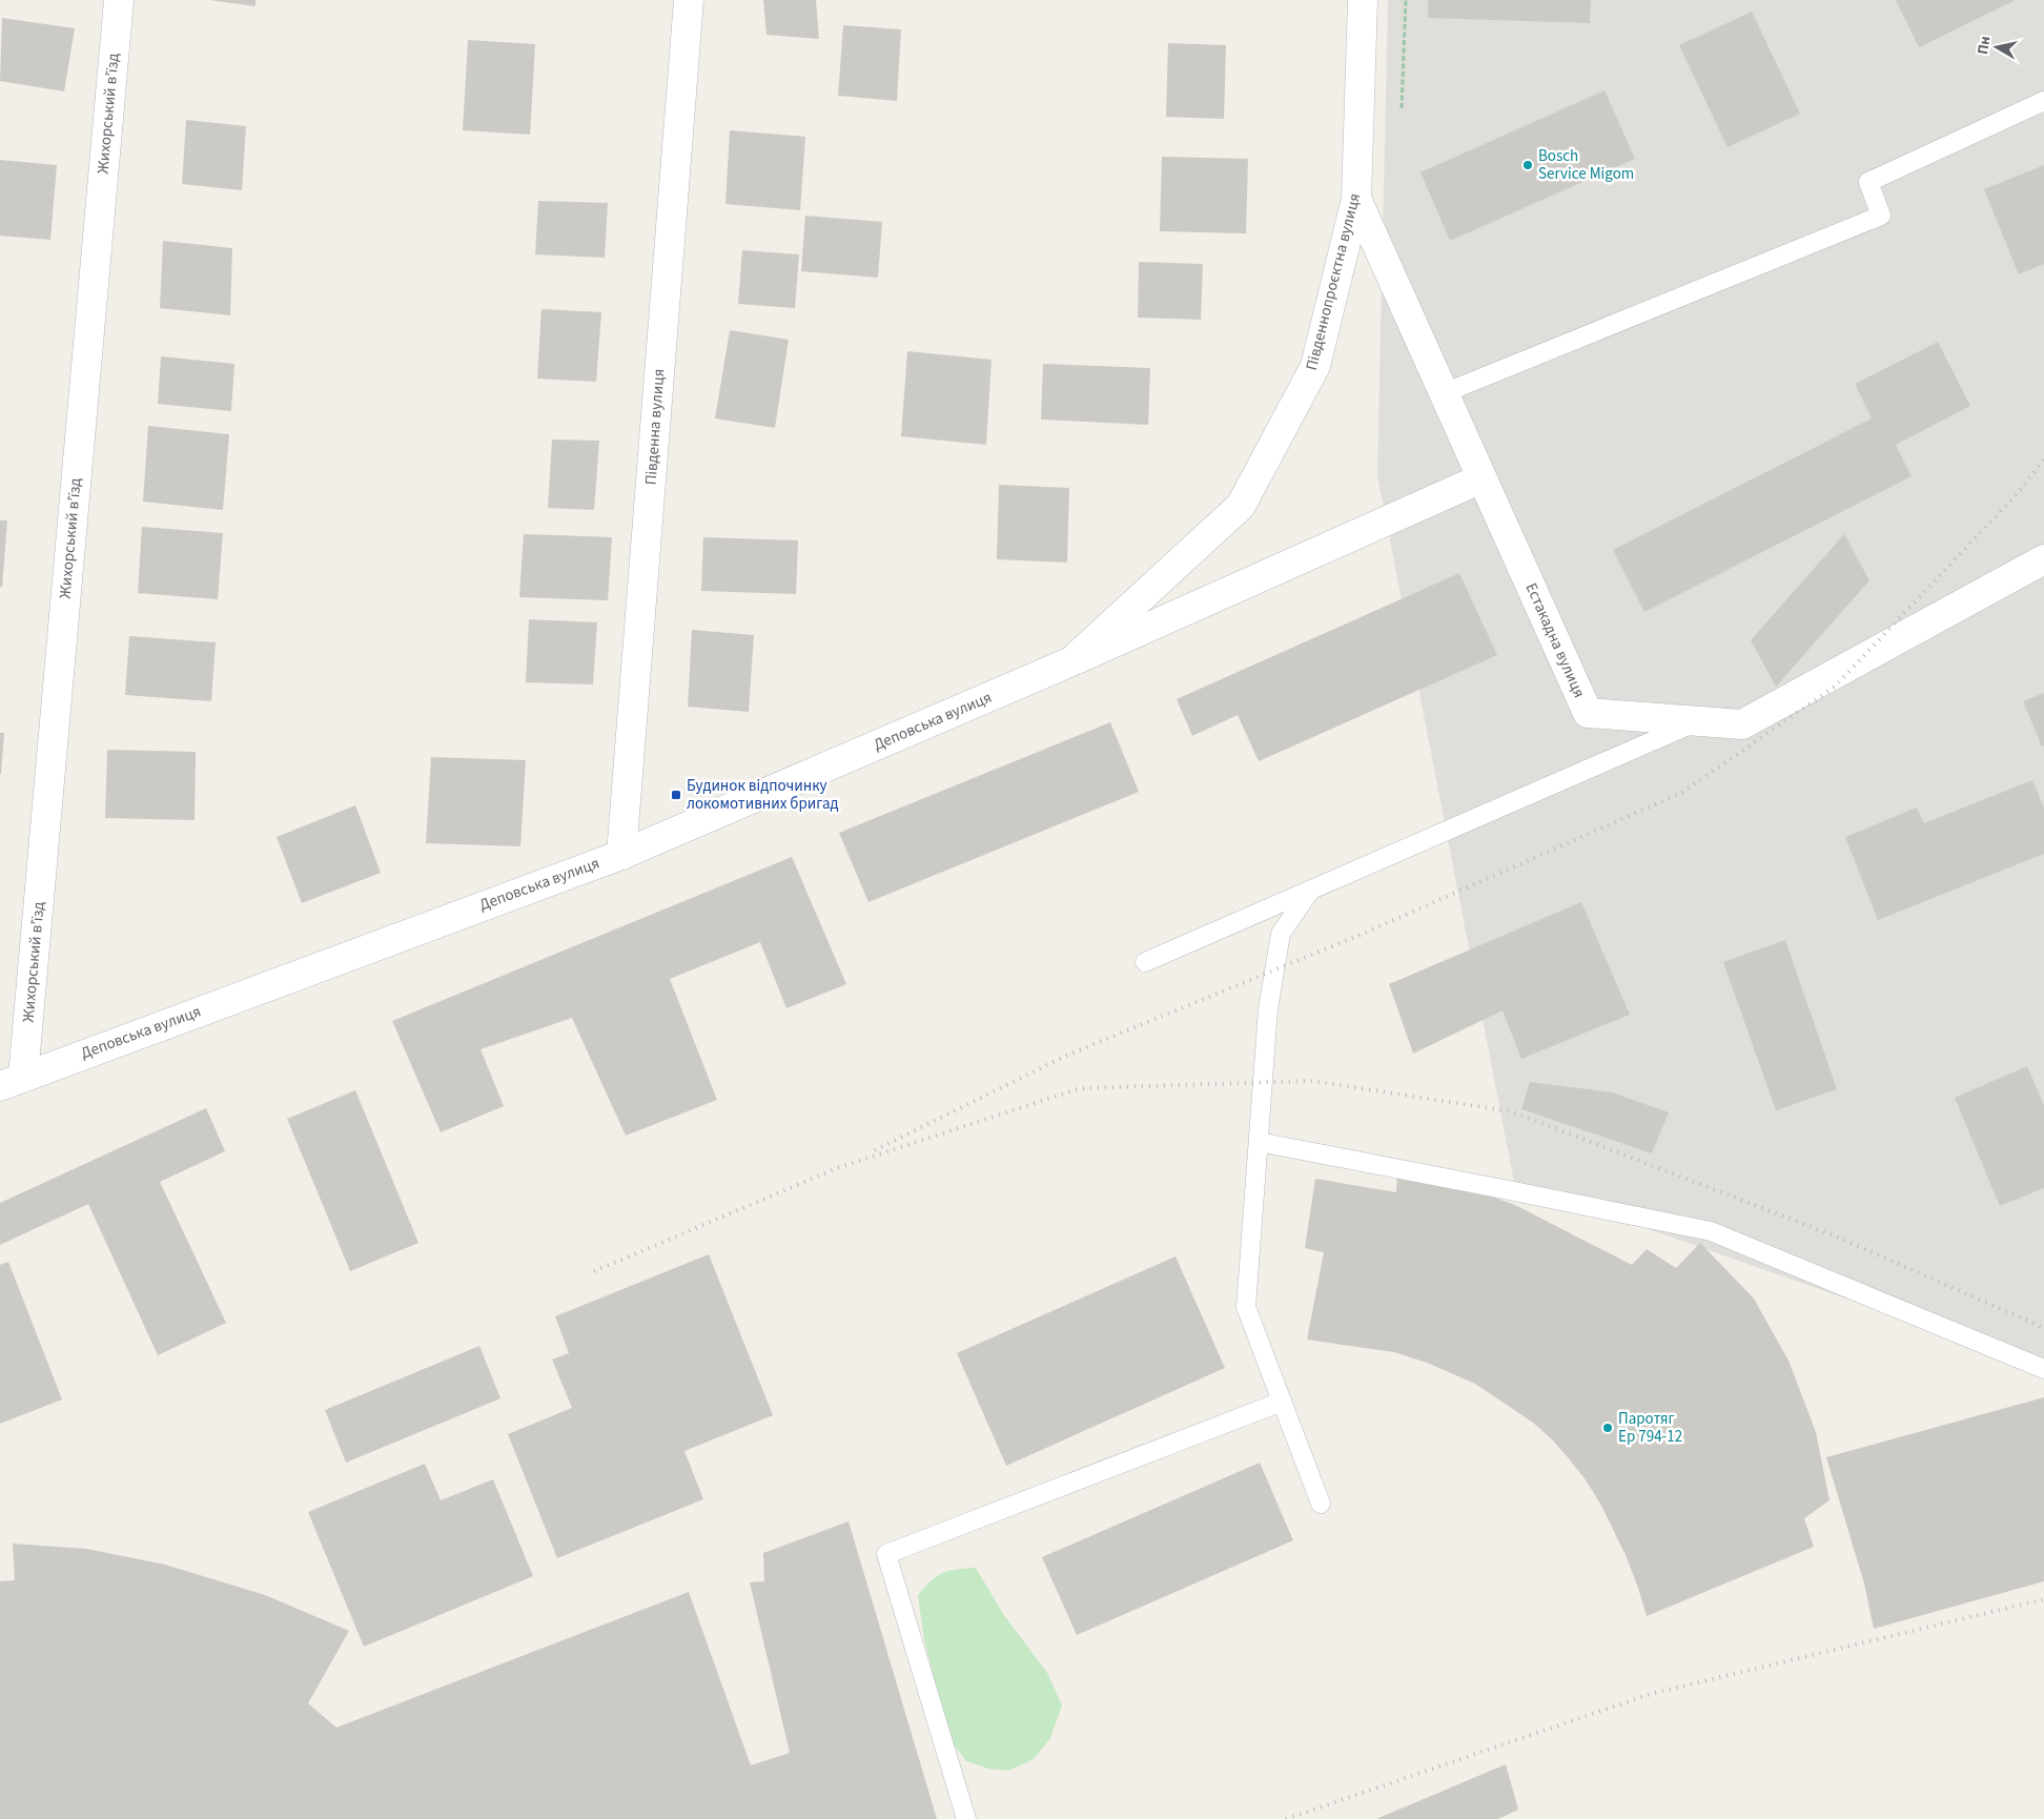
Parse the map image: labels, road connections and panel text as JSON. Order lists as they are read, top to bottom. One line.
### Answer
{"streets":{"street":["Жихорський в’їзд","Південнопроєктна вулиця","Південна вулиця","Естакадна вулиця","Деповська вулиця"]},"crossings":[["Жихорський в’їзд","Деповська вулиця"],["Південнопроєктна вулиця","Естакадна вулиця"],["Південнопроєктна вулиця","Деповська вулиця"],["Південна вулиця","Деповська вулиця"],["Естакадна вулиця","Деповська вулиця"]],"places":{"other":["Bosch Service Migom","Паротяг Ер 794-12"],"transit":["Будинок відпочинку локомотивних бригад"]},"north":"left"}
